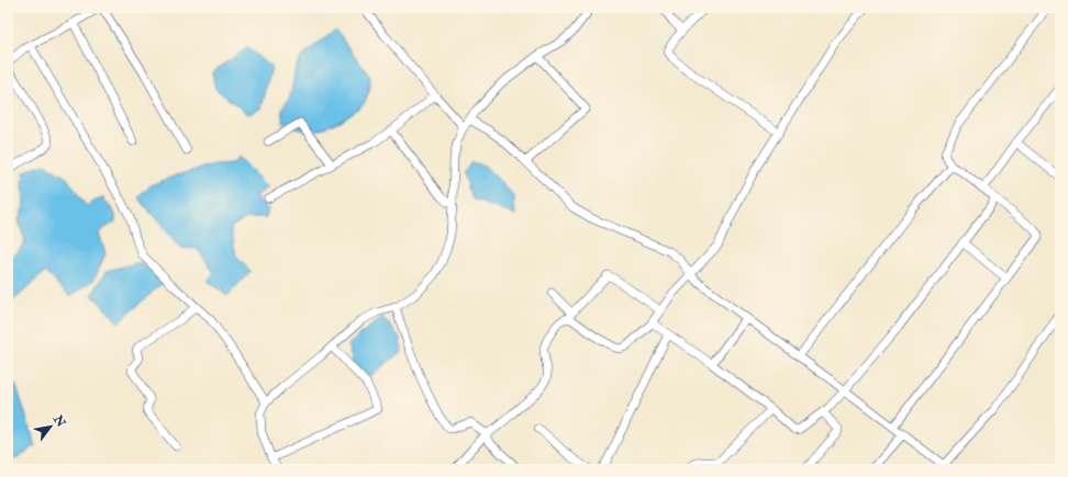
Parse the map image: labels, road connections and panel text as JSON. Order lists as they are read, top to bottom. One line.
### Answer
{"north":"top right"}
